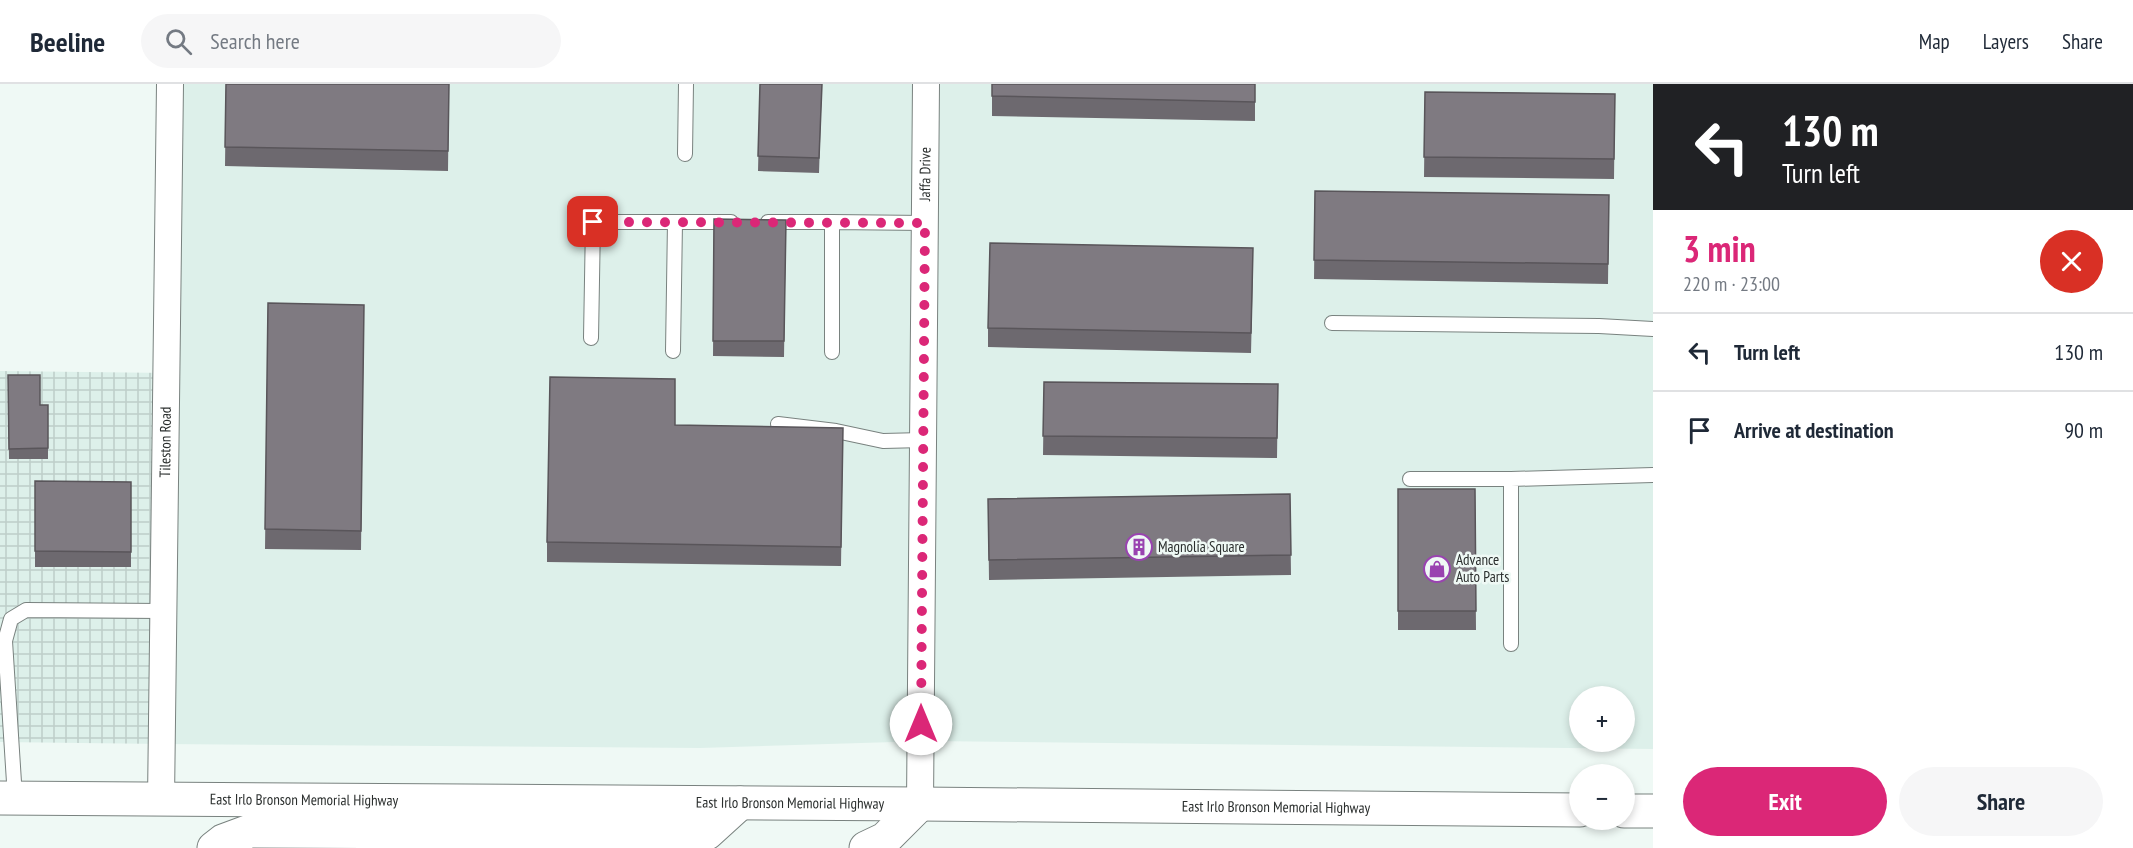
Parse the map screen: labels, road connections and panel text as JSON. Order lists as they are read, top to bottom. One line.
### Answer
{"streets":{"highway":["East Irlo Bronson Memorial Highway"],"street":["Jaffa Drive","Tileston Road"]},"crossings":[["Jaffa Drive","East Irlo Bronson Memorial Highway"],["Tileston Road","East Irlo Bronson Memorial Highway"]],"places":{"building":["Magnolia Square"],"shop":["Advance Auto Parts"]},"page":{"header":"Beeline","search":"Search here","nav":["Map","Layers","Share"],"turn":["130 m","Turn left"],"heading":["3 min","220 m · 23:00"],"list":[{"name":"Turn left","value":"130 m"},{"name":"Arrive at destination","value":"90 m"}],"map_buttons":["+","−"],"buttons":["Exit","Share"]}}
